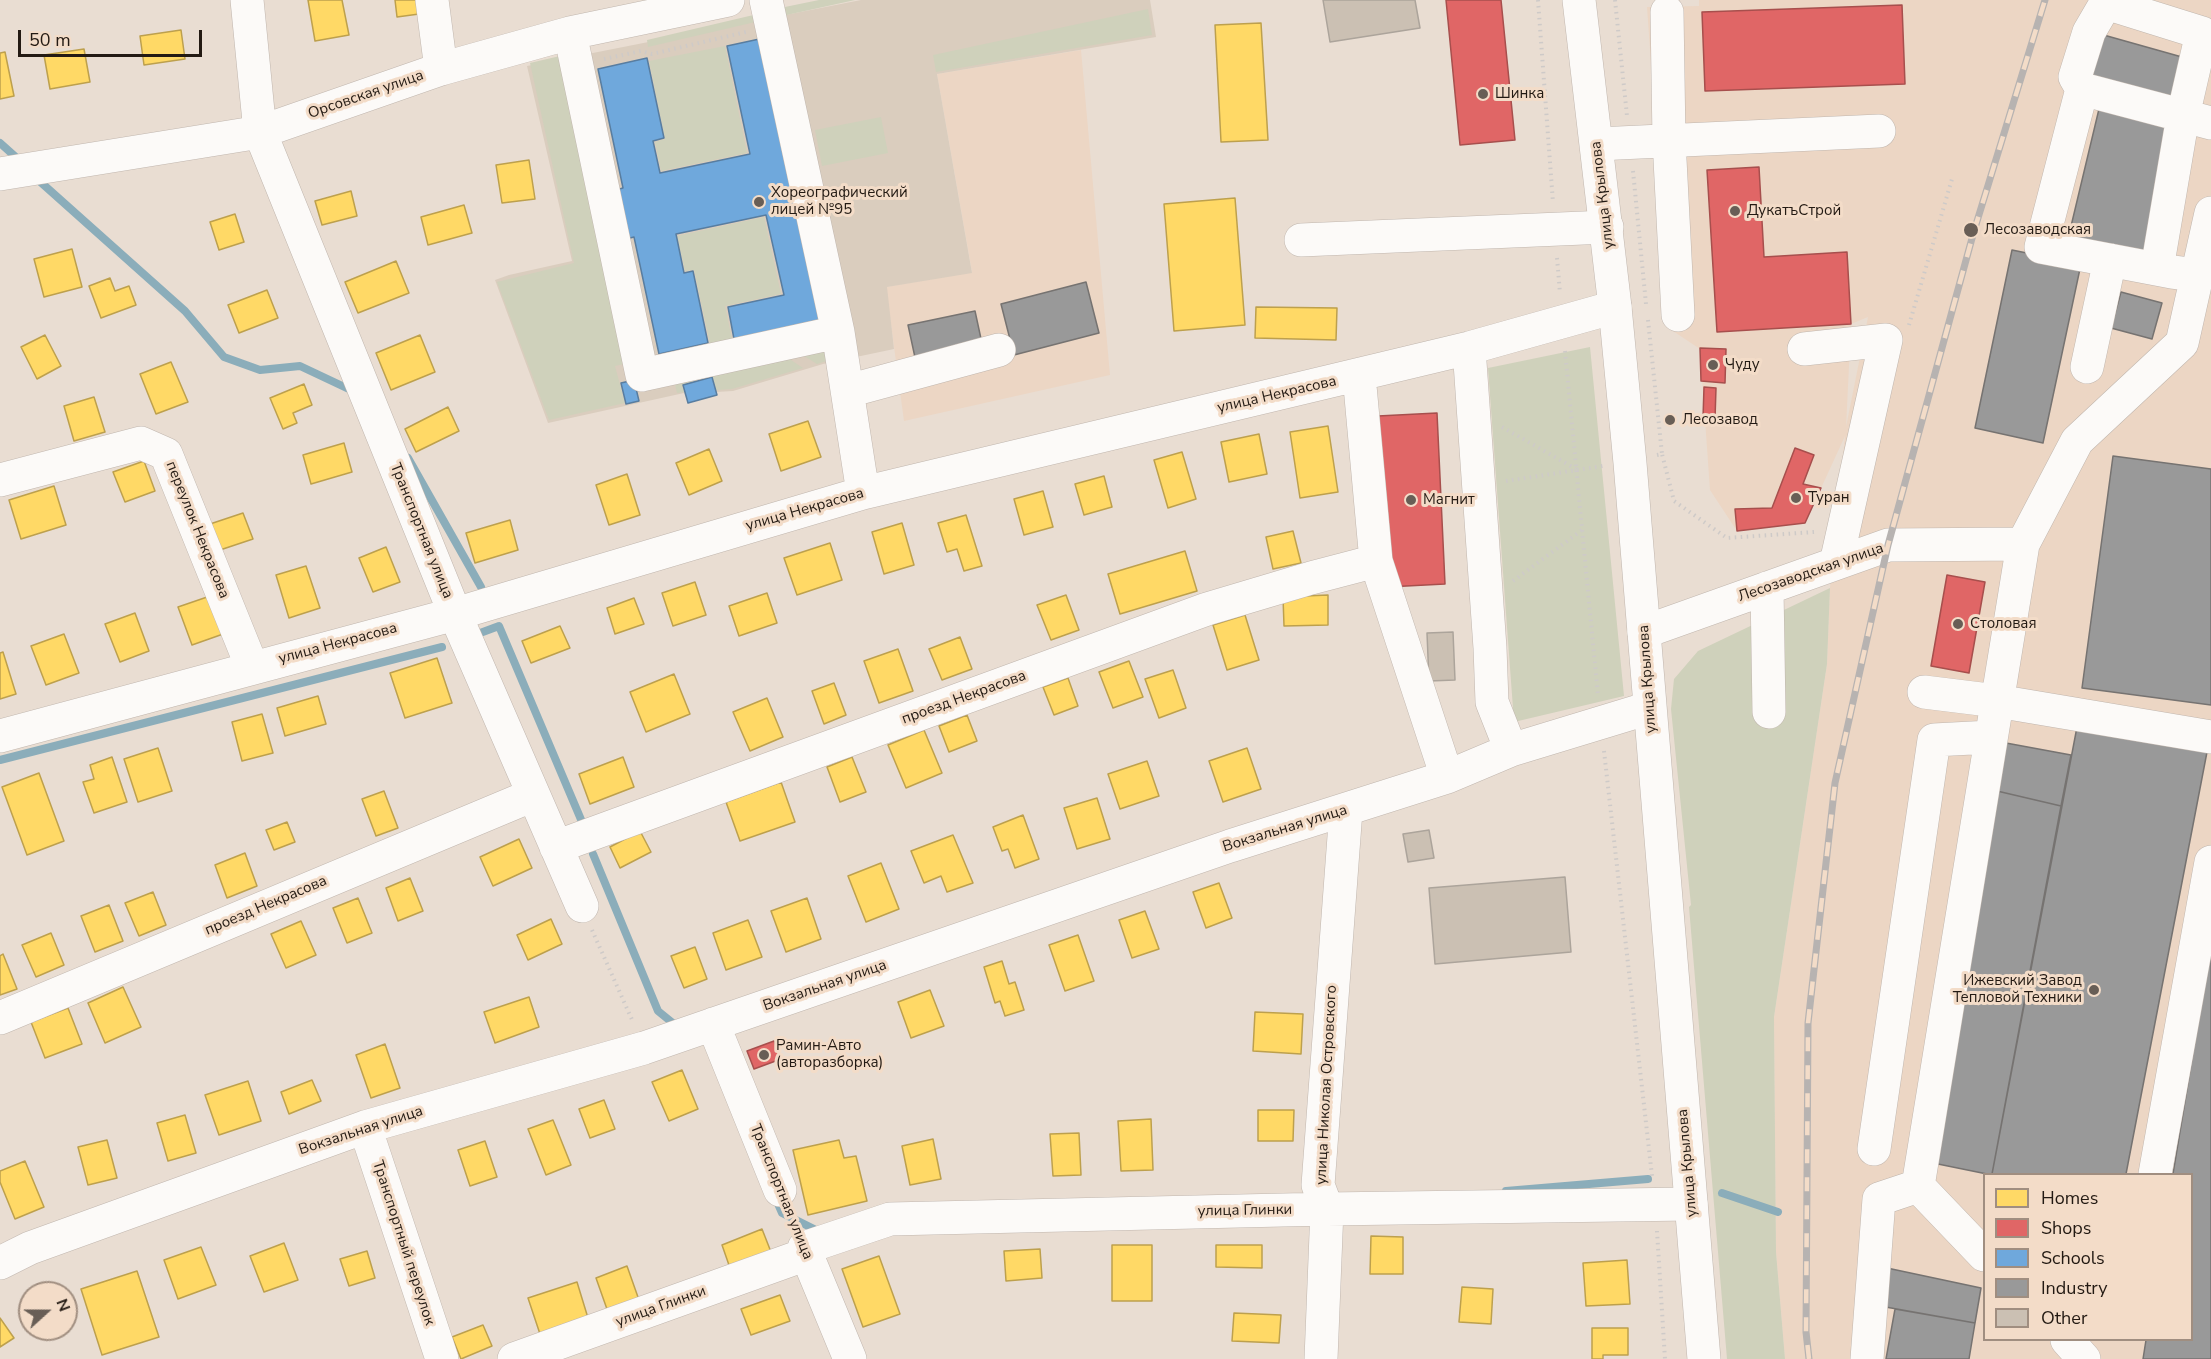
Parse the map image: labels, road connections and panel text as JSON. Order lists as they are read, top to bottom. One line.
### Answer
{"streets":{"street":["Орсовская улица","улица Крылова","улица Некрасова","переулок Некрасова","Транспортная улица","Лесозаводская улица","проезд Некрасова","Вокзальная улица","улица Николая Островского","улица Глинки","Транспортный переулок"]},"crossings":[["Орсовская улица","Транспортная улица"],["улица Крылова","улица Некрасова"],["улица Крылова","Лесозаводская улица"],["улица Крылова","Вокзальная улица"],["улица Крылова","улица Глинки"],["улица Некрасова","переулок Некрасова"],["улица Некрасова","Транспортная улица"],["Транспортная улица","проезд Некрасова"],["Транспортная улица","Вокзальная улица"],["Транспортная улица","улица Глинки"],["Вокзальная улица","улица Николая Островского"],["Вокзальная улица","Транспортный переулок"],["улица Николая Островского","улица Глинки"]],"places":["Шинка","Хореографический лицей №95","ДукатъСтрой","Лесозаводская","Чуду","Лесозавод","Туран","Магнит","Столовая","Ижевский Завод Тепловой Техники","Рамин-Авто (авторазборка)"],"legend":["Homes","Shops","Schools","Industry","Other"],"scale_bar":"50 m","north":"right"}
